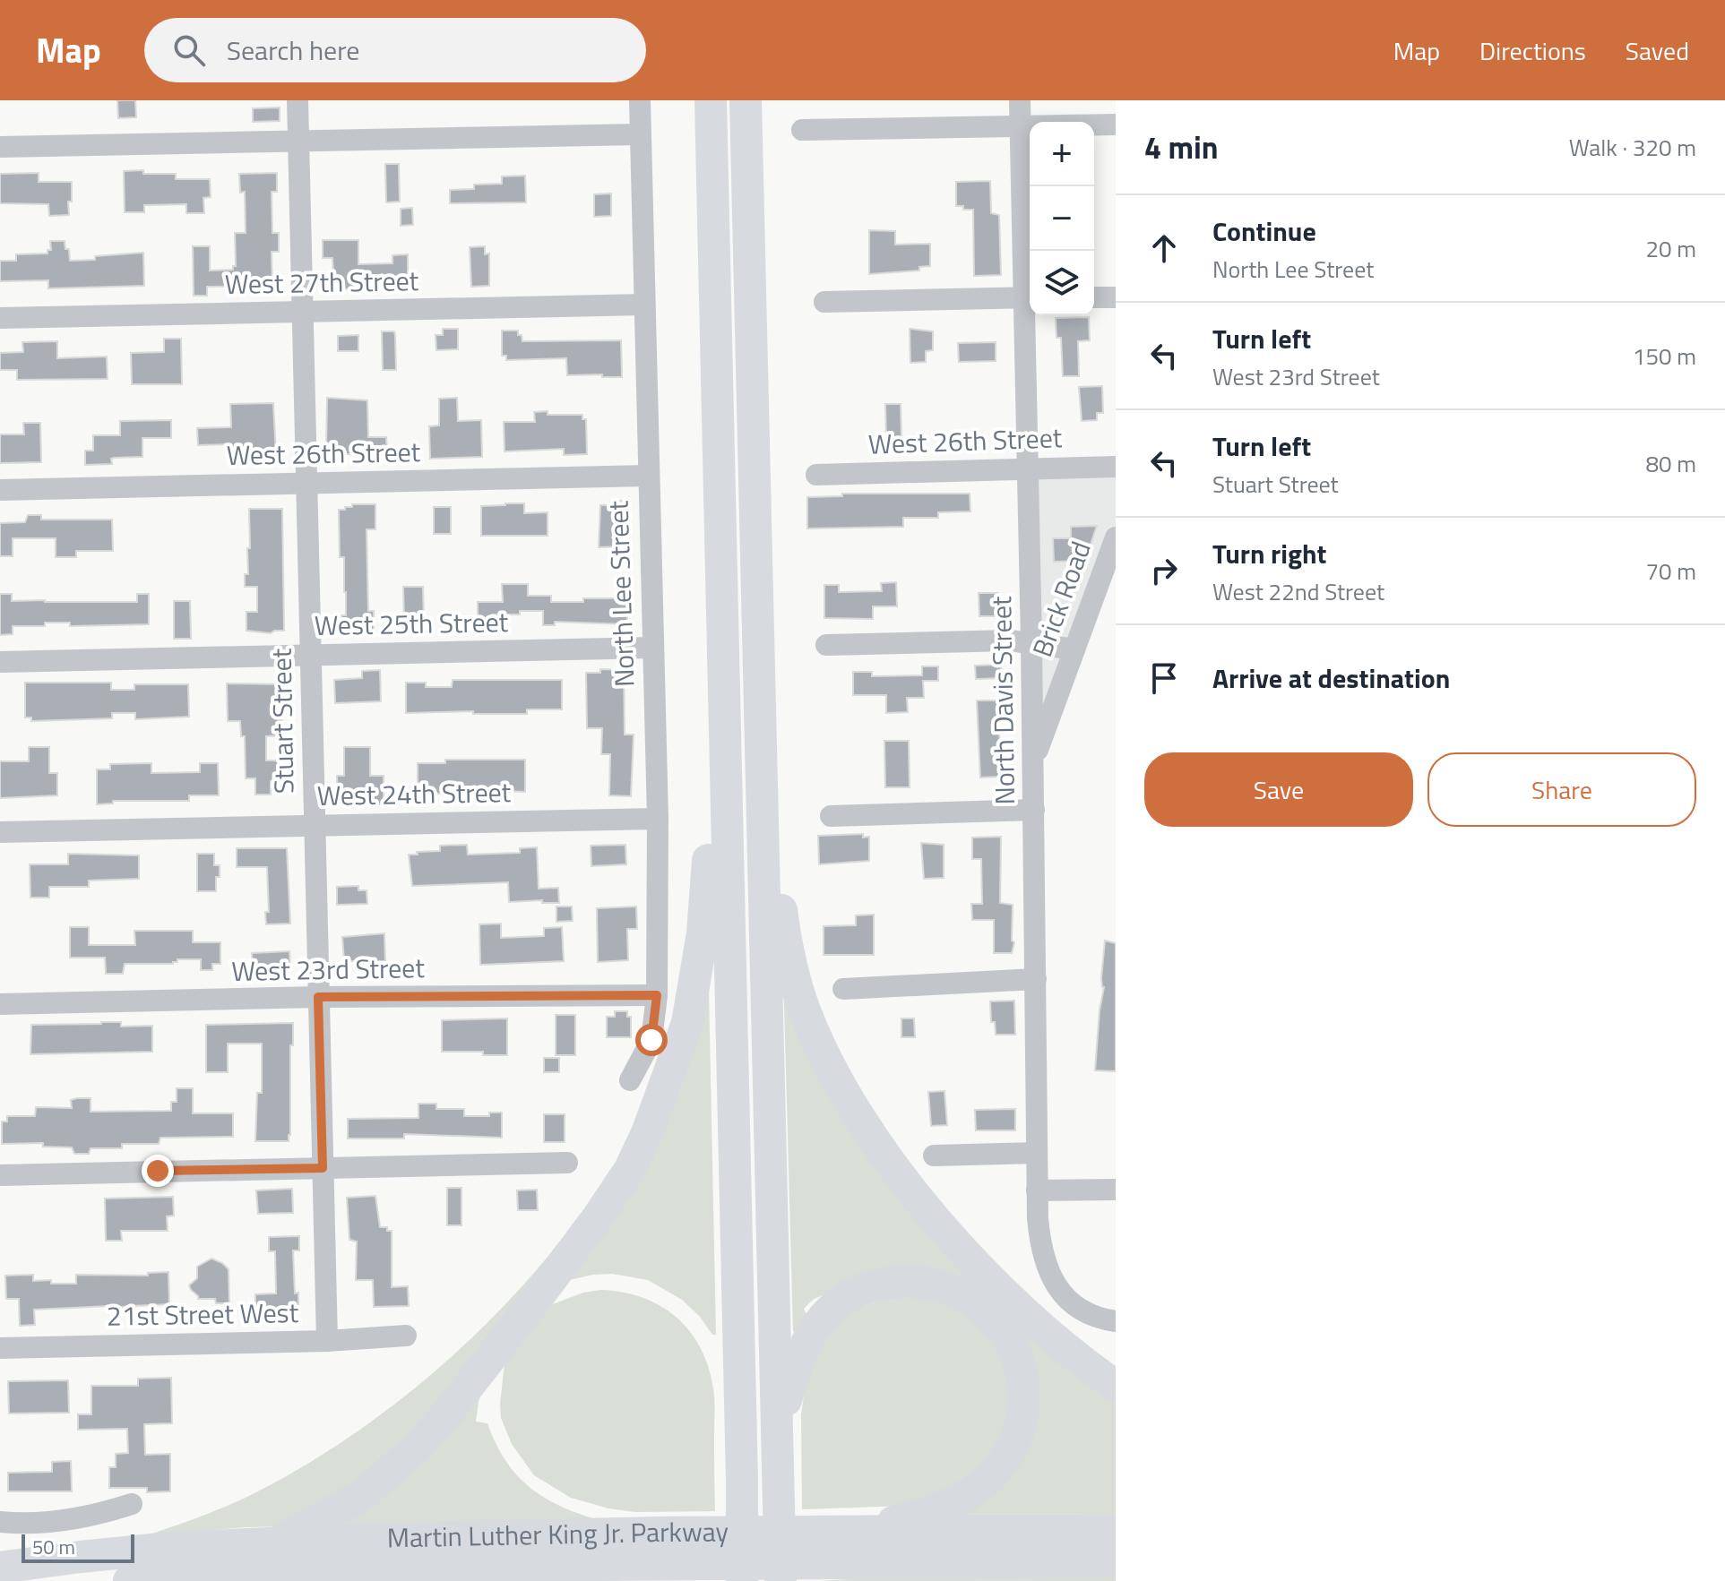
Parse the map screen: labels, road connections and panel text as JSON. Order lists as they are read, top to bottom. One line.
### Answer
{"streets":{"highway":["Martin Luther King Jr. Parkway"],"street":["West 27th Street","West 26th Street","North Lee Street","Brick Road","West 25th Street","North Davis Street","Stuart Street","West 24th Street","West 23rd Street","21st Street West"]},"crossings":[["West 27th Street","North Lee Street"],["West 27th Street","Stuart Street"],["West 26th Street","North Lee Street"],["West 26th Street","North Davis Street"],["West 26th Street","Stuart Street"],["North Lee Street","West 25th Street"],["North Lee Street","West 24th Street"],["North Lee Street","West 23rd Street"],["Brick Road","North Davis Street"],["West 25th Street","Stuart Street"],["Stuart Street","West 24th Street"],["Stuart Street","West 23rd Street"],["Stuart Street","21st Street West"]],"scale_bar":"50 m","page":{"header":"Map","search":"Search here","nav":["Map","Directions","Saved"],"heading":["4 min","Walk · 320 m"],"map_buttons":["+","−"],"list":[["Continue","North Lee Street","20 m"],["Turn left","West 23rd Street","150 m"],["Turn left","Stuart Street","80 m"],["Turn right","West 22nd Street","70 m"],"Arrive at destination"],"buttons":["Save","Share"],"scale":"50 m"}}
